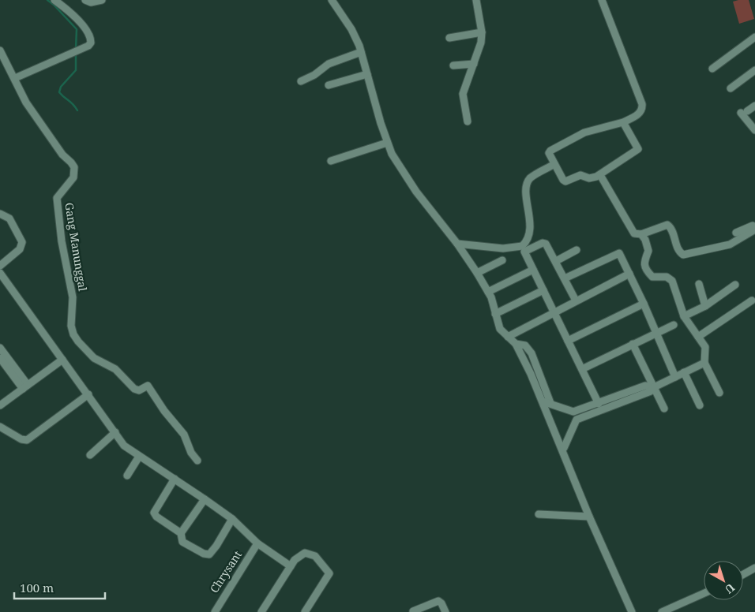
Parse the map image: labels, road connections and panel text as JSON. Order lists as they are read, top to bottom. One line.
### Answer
{"streets":{"street":["Gang Manunggal","Chrysant"]},"scale_bar":"100 m","north":"bottom right"}
